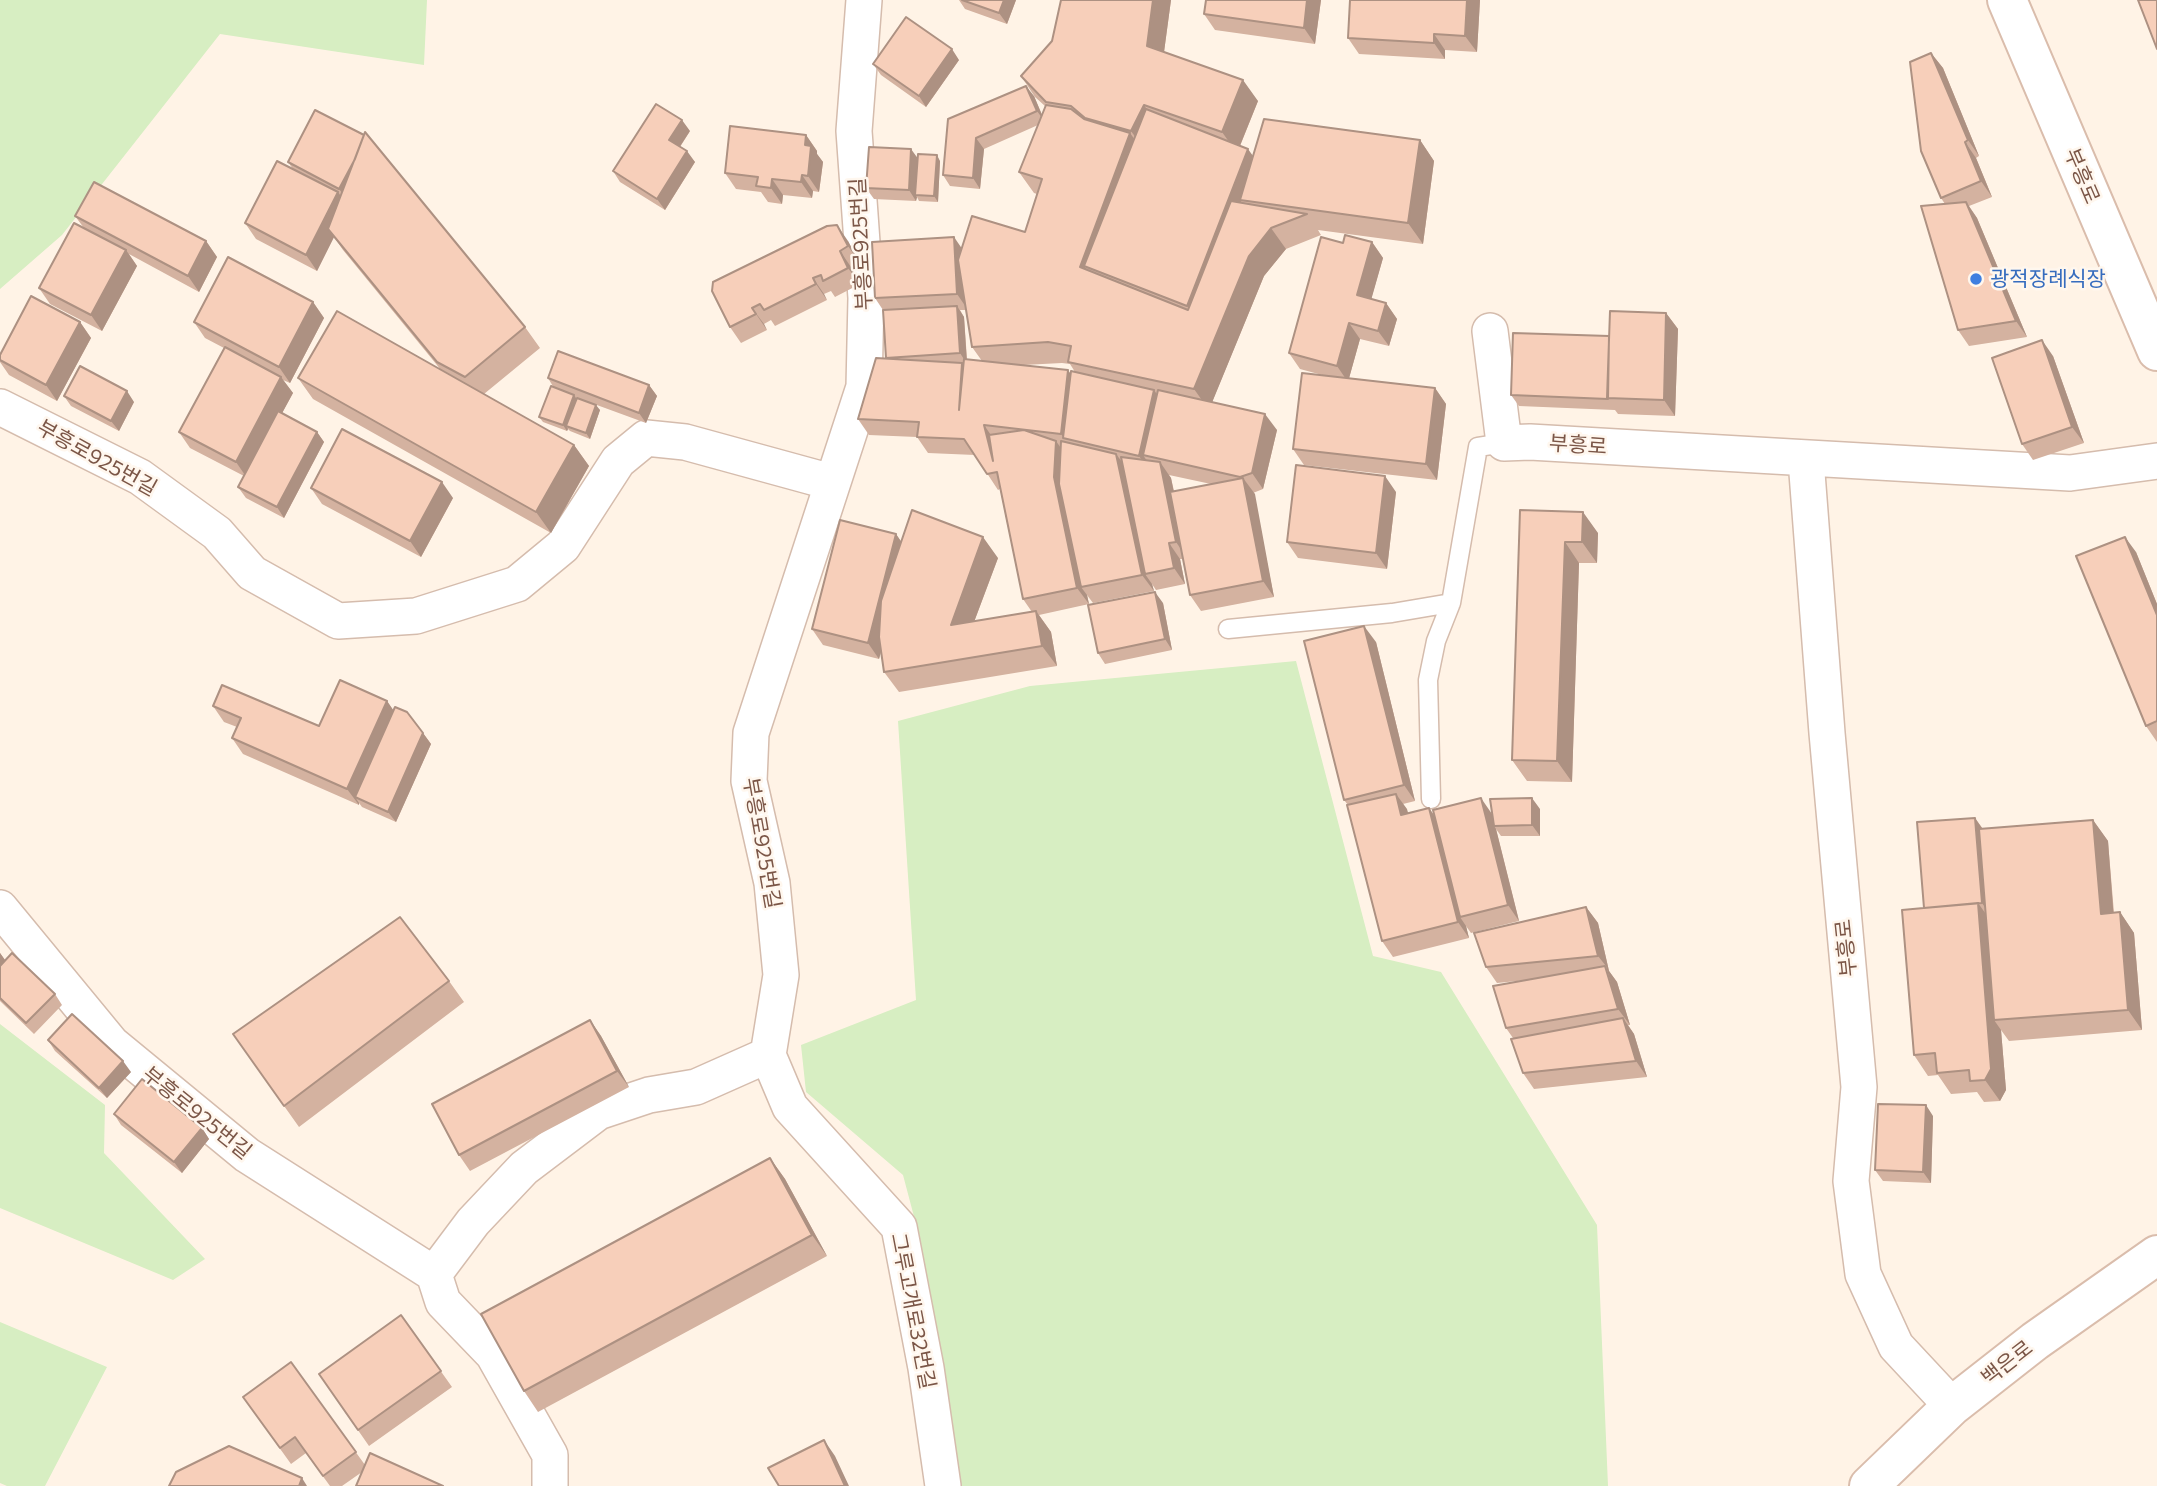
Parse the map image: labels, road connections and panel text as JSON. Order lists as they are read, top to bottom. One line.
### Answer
{"streets":{"main road":["부흥로","백은로"],"street":["부흥로925번길","그루고개로32번길"]},"crossings":[["부흥로","백은로"],["부흥로925번길","그루고개로32번길"]],"places":["광적장례식장"]}
